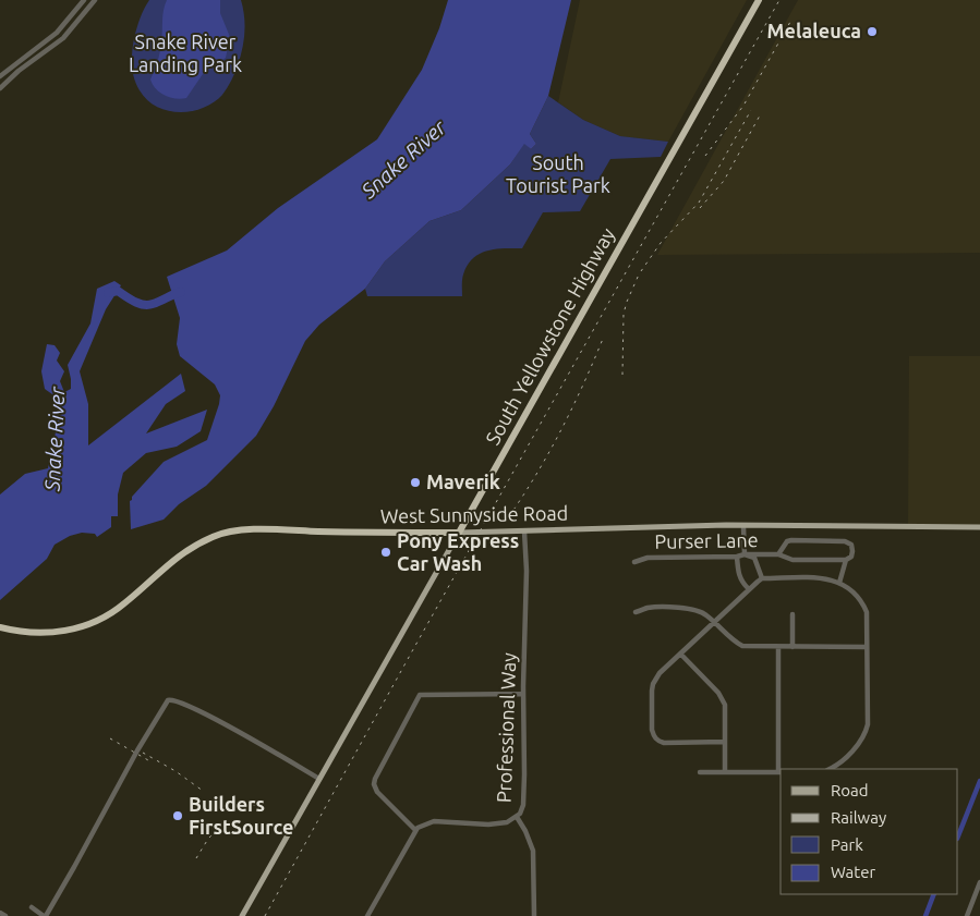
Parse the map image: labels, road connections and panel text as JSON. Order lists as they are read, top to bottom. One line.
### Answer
{"streets":{"highway":["South Yellowstone Highway","West Sunnyside Road"],"street":["Purser Lane","Professional Way"]},"crossings":[["South Yellowstone Highway","West Sunnyside Road"],["West Sunnyside Road","Professional Way"]],"water":["Snake River"],"parks":["Snake River Landing Park","South Tourist Park"],"places":["Melaleuca","Maverik","Pony Express Car Wash","Builders FirstSource"],"legend":["Road","Railway","Park","Water"]}
